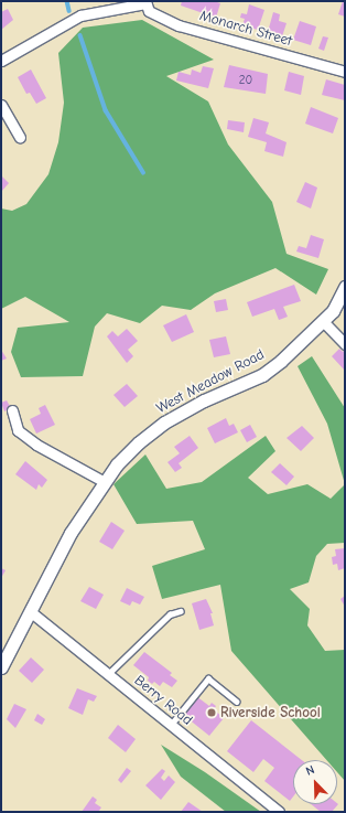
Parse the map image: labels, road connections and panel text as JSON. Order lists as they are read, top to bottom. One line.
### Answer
{"streets":{"street":["Monarch Street","West Meadow Road","Berry Road"]},"crossings":[["West Meadow Road","Berry Road"]],"places":["Riverside School"],"house_numbers":["20"],"north":"top left"}
